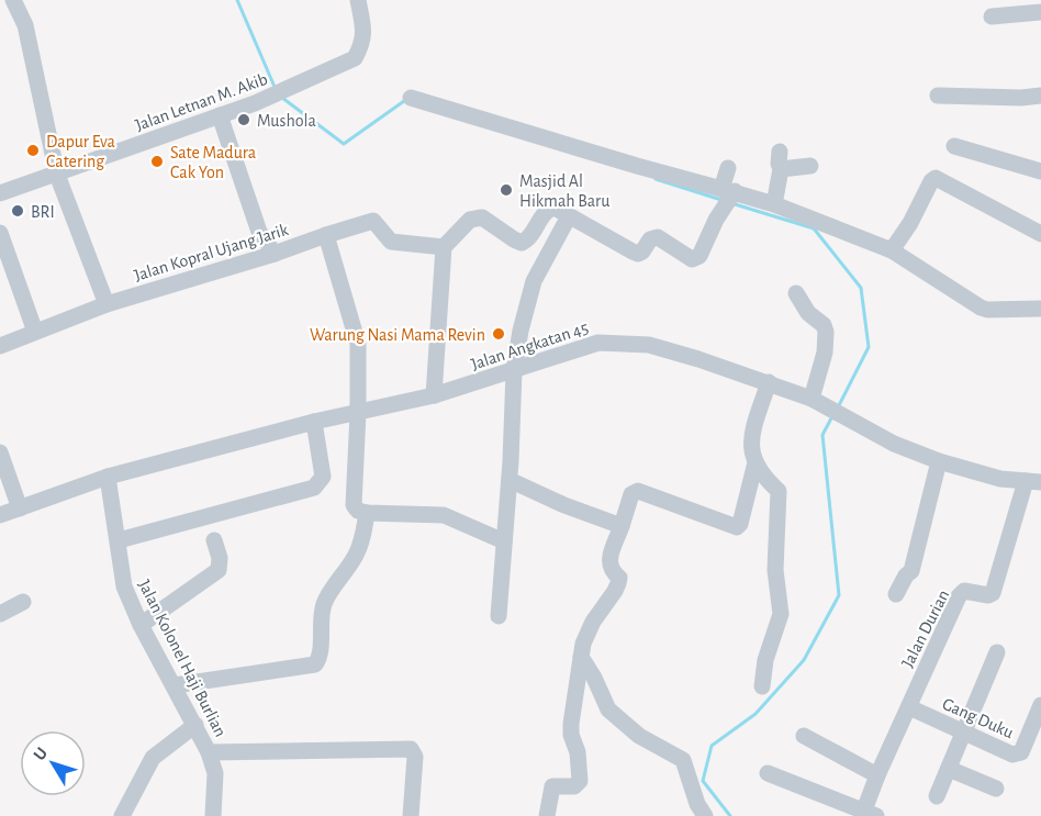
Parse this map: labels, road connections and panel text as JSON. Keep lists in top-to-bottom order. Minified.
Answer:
{"streets":{"street":["Jalan Letnan M. Akib","Jalan Kopral Ujang Jarik","Jalan Angkatan 45","Jalan Durian","Jalan Kolonel Haji Burlian","Gang Duku"]},"crossings":[["Jalan Angkatan 45","Jalan Durian"],["Jalan Angkatan 45","Jalan Kolonel Haji Burlian"],["Jalan Durian","Gang Duku"]],"places":["Mushola","Dapur Eva Catering","Sate Madura Cak Yon","Masjid Al Hikmah Baru","BRI","Warung Nasi Mama Revin"],"north":"top left"}
